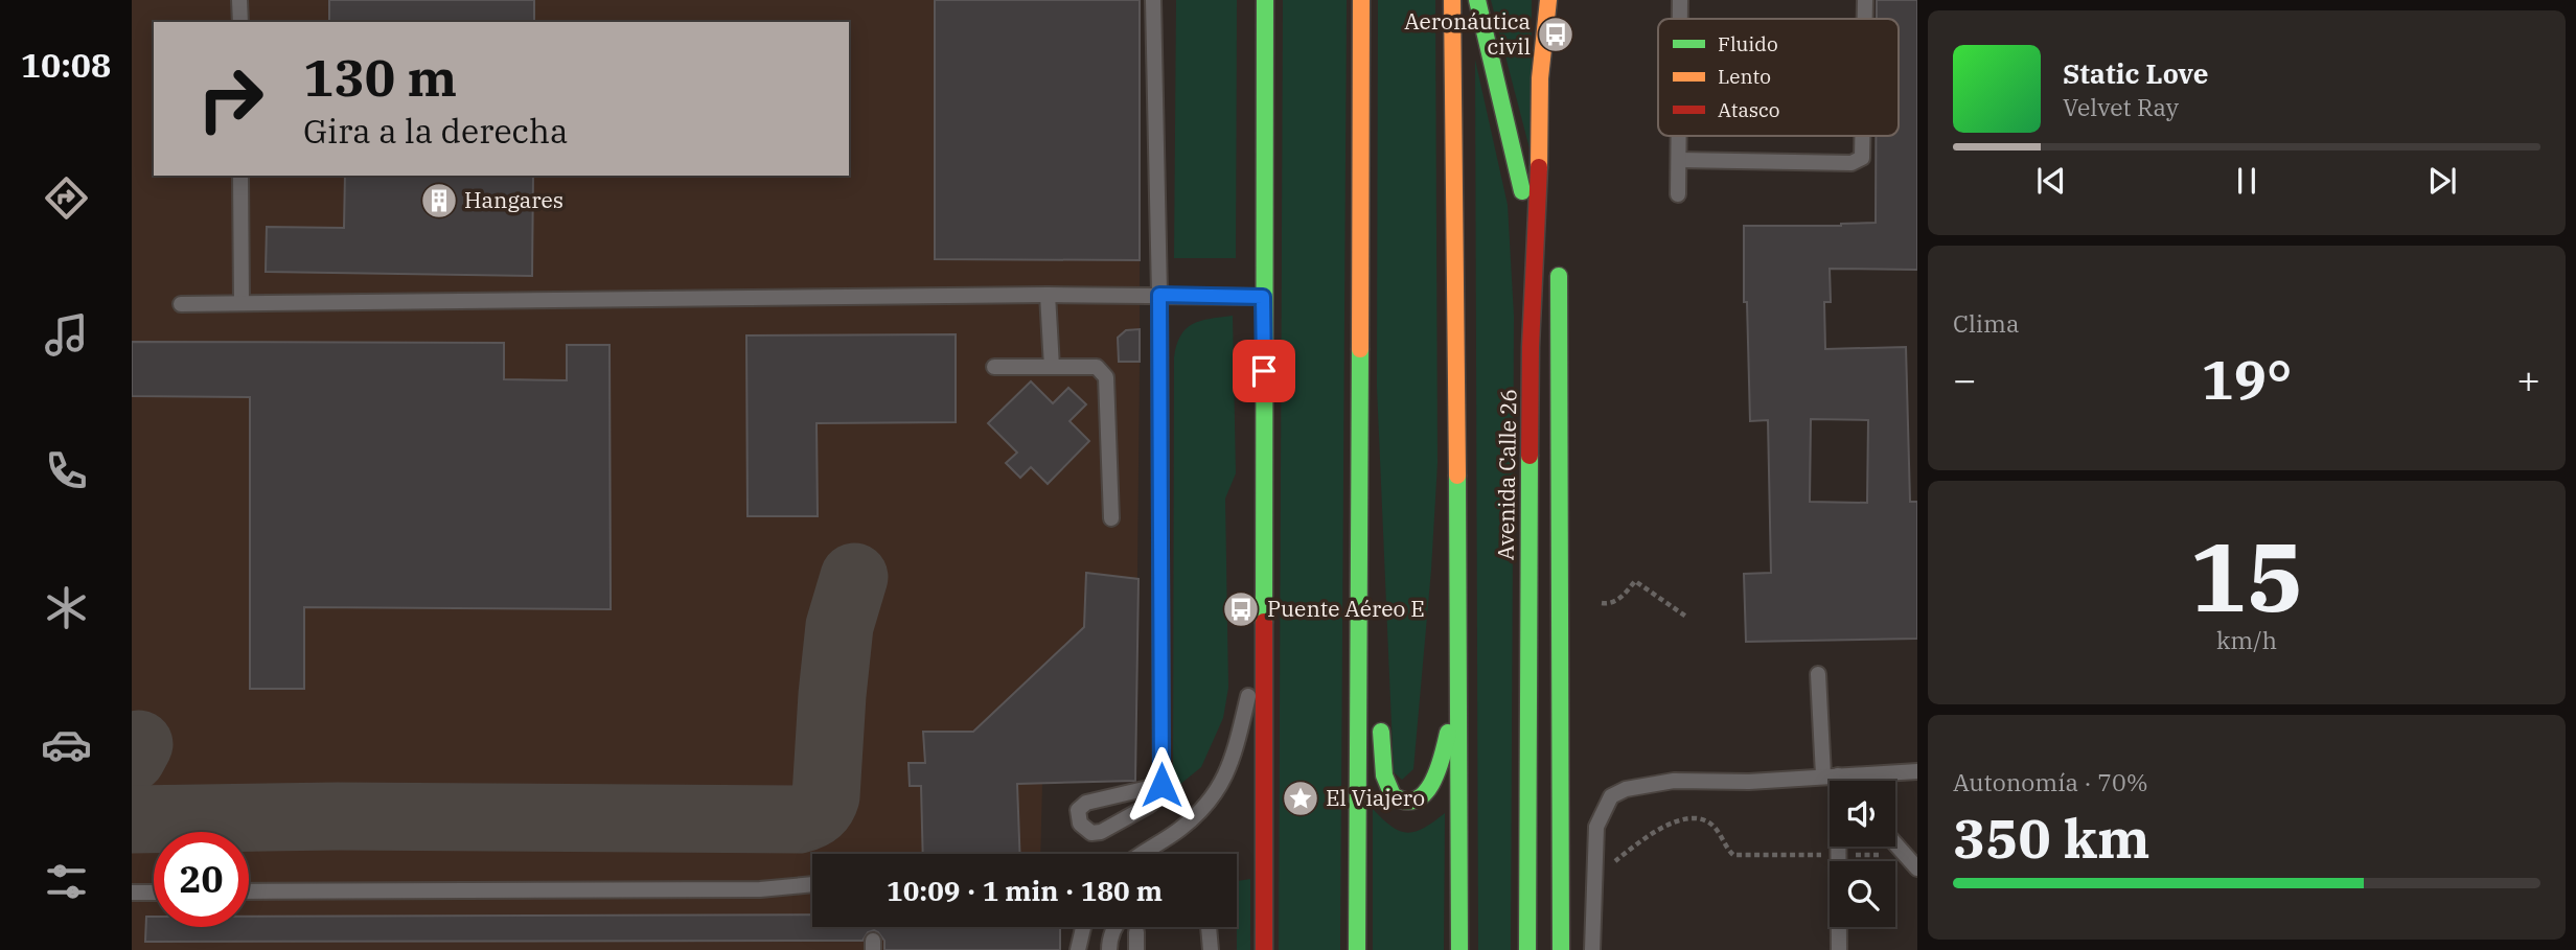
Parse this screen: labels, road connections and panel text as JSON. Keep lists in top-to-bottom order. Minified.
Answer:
{"streets":{"main road":["Avenida Calle 26"]},"places":{"bus stop":["Aeronáutica civil","Puente Aéreo E"],"building":["Hangares"],"place":["El Viajero"]},"legend":["Fluido","Lento","Atasco"],"page":{"tabs":"10:08","turn":["130 m","Gira a la derecha"],"song":["Static Love","Velvet Ray"],"tile":["Clima",["15","km/h"],["Autonomía · 70%","350 km"]],"heat":["−","19°","+"],"limit":"20","trip":"10:09 · 1 min · 180 m"}}
